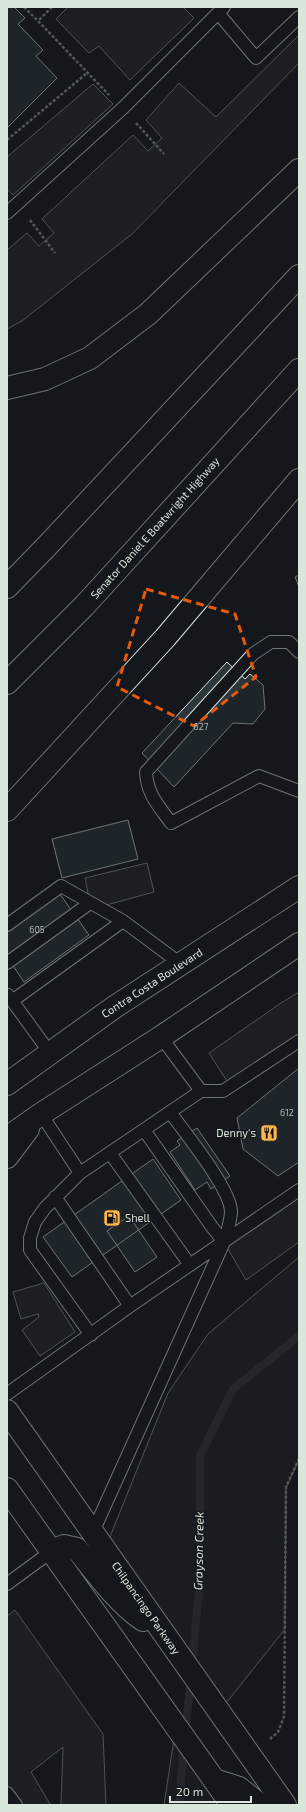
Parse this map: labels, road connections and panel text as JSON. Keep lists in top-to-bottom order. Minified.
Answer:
{"streets":{"main road":["Senator Daniel E Boatwright Highway","Contra Costa Boulevard","Chilpancingo Parkway"]},"water":["Grayson Creek"],"places":{"restaurant":["Denny's"],"fuel station":["Shell"]},"house_numbers":["627","605","612"],"scale_bar":"20 m"}
